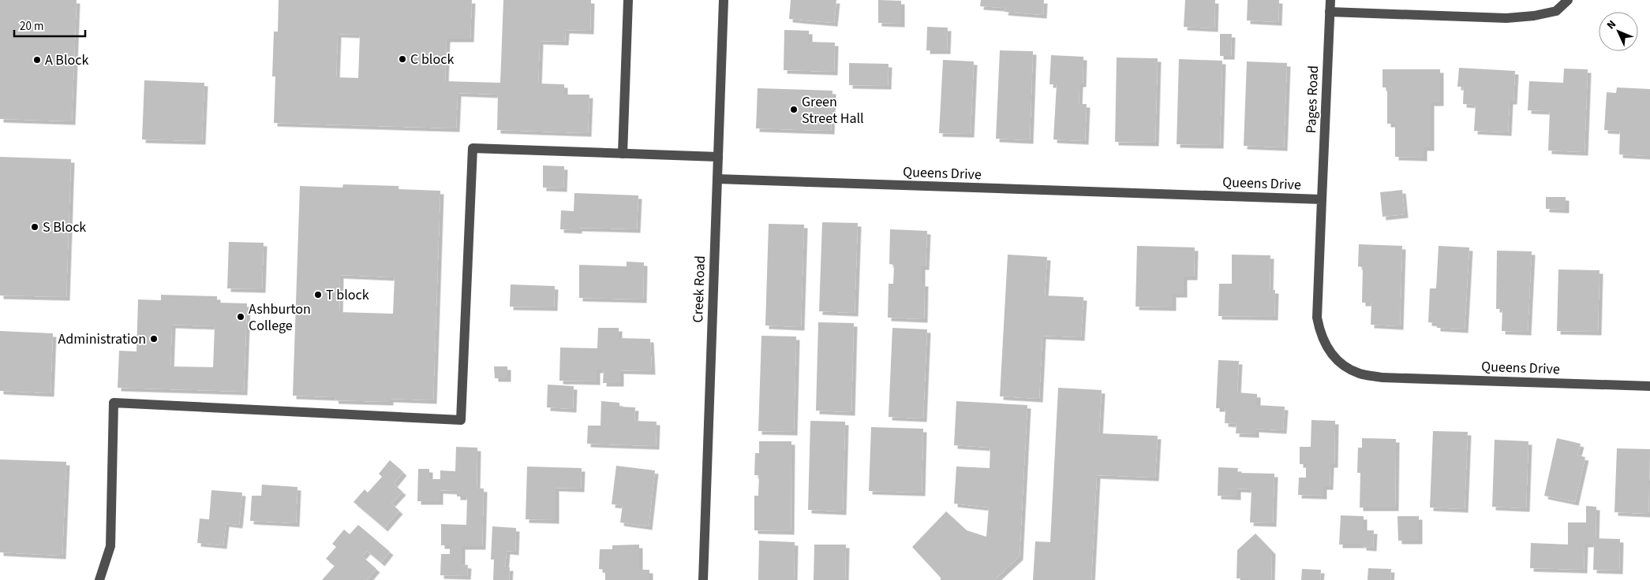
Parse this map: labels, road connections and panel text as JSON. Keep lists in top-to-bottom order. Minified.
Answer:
{"streets":{"street":["Pages Road","Queens Drive","Creek Road"]},"crossings":[["Pages Road","Queens Drive"],["Queens Drive","Creek Road"]],"places":["C block","A Block","Green Street Hall","S Block","T block","Ashburton College","Administration"],"scale_bar":"20 m","north":"top left"}
